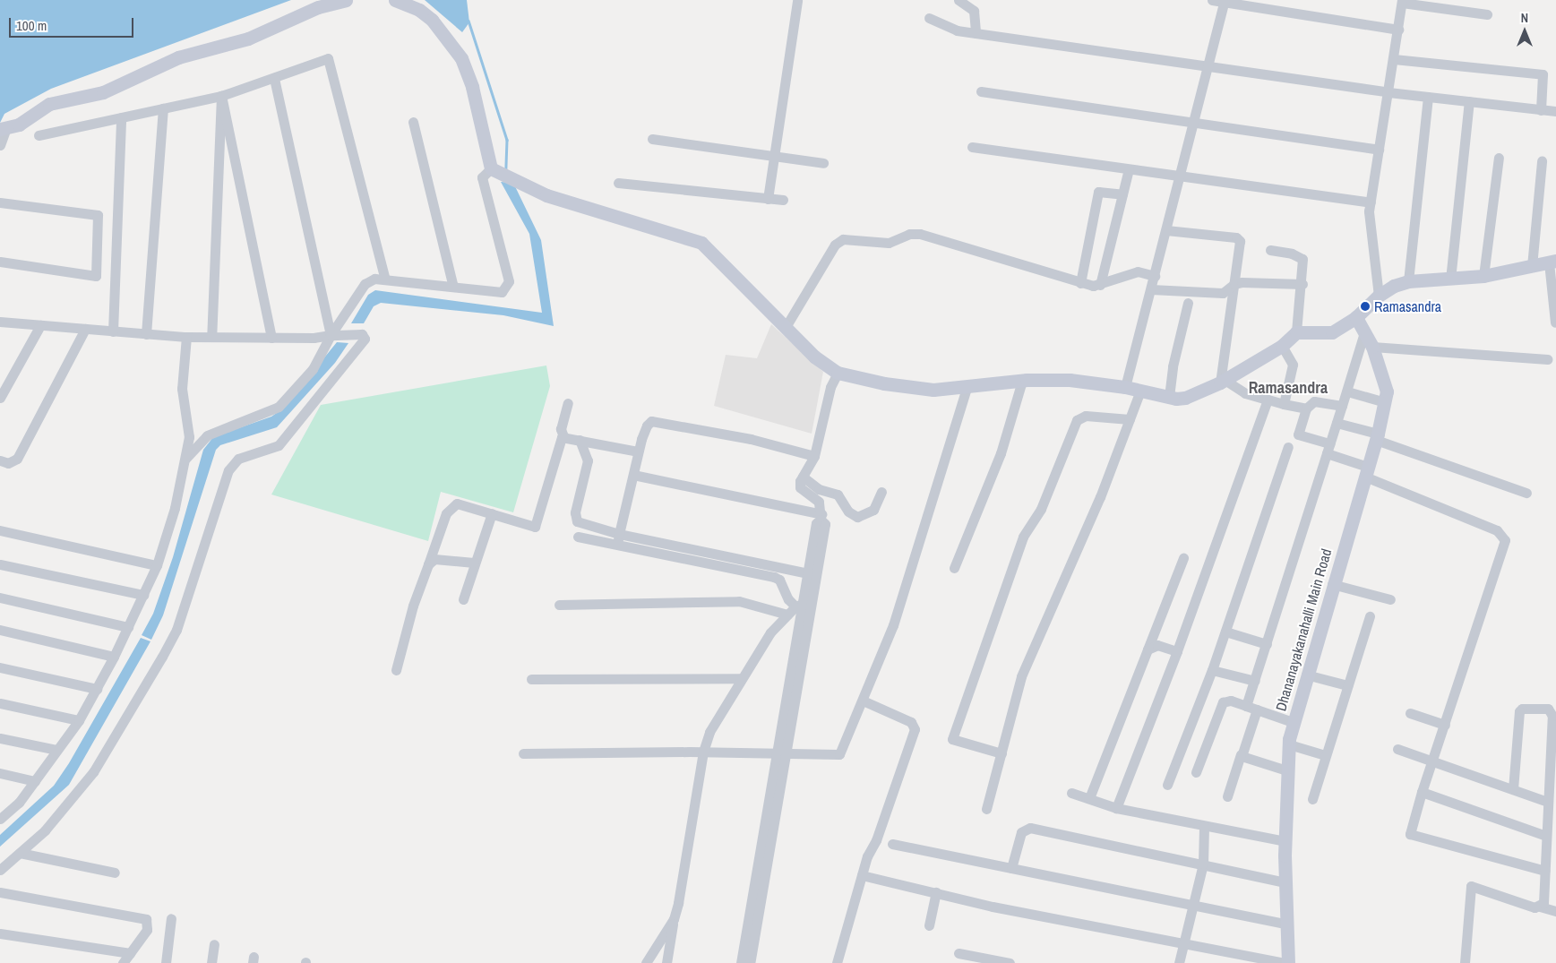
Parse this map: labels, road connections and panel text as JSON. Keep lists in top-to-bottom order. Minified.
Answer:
{"streets":{"street":["Dhananayakanahalli Main Road"]},"districts":["Ramasandra"],"places":["Ramasandra"],"scale_bar":"100 m","north":"top"}
